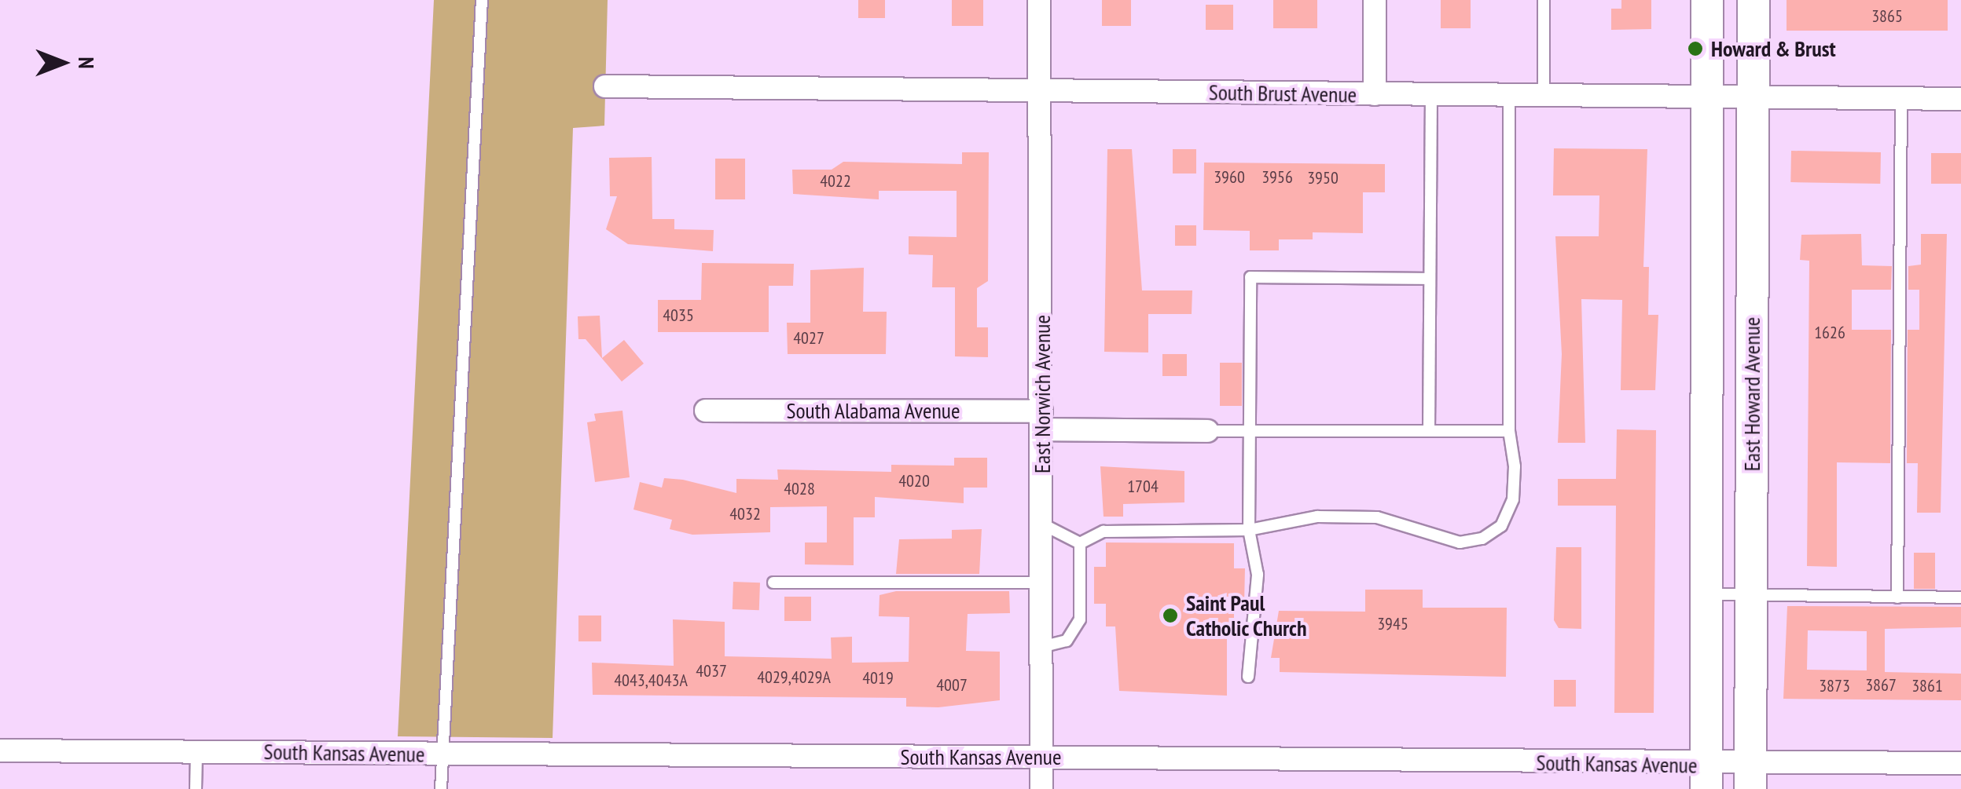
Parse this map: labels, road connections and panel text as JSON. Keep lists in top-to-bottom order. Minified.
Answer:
{"streets":{"main road":["East Howard Avenue"],"street":["South Brust Avenue","East Norwich Avenue","South Alabama Avenue","South Kansas Avenue"]},"crossings":[["South Brust Avenue","East Norwich Avenue"],["South Brust Avenue","East Howard Avenue"],["East Norwich Avenue","South Alabama Avenue"],["East Norwich Avenue","South Kansas Avenue"],["East Howard Avenue","South Kansas Avenue"]],"places":["Howard & Brust","Saint Paul Catholic Church"],"house_numbers":["3865","3960","3956","3950","4022","4035","1626","4027","4020","1704","4028","4032","3945","4037","4029,4029A","4019","4043,4043A","4007","3867","3873","3861"],"north":"right"}
